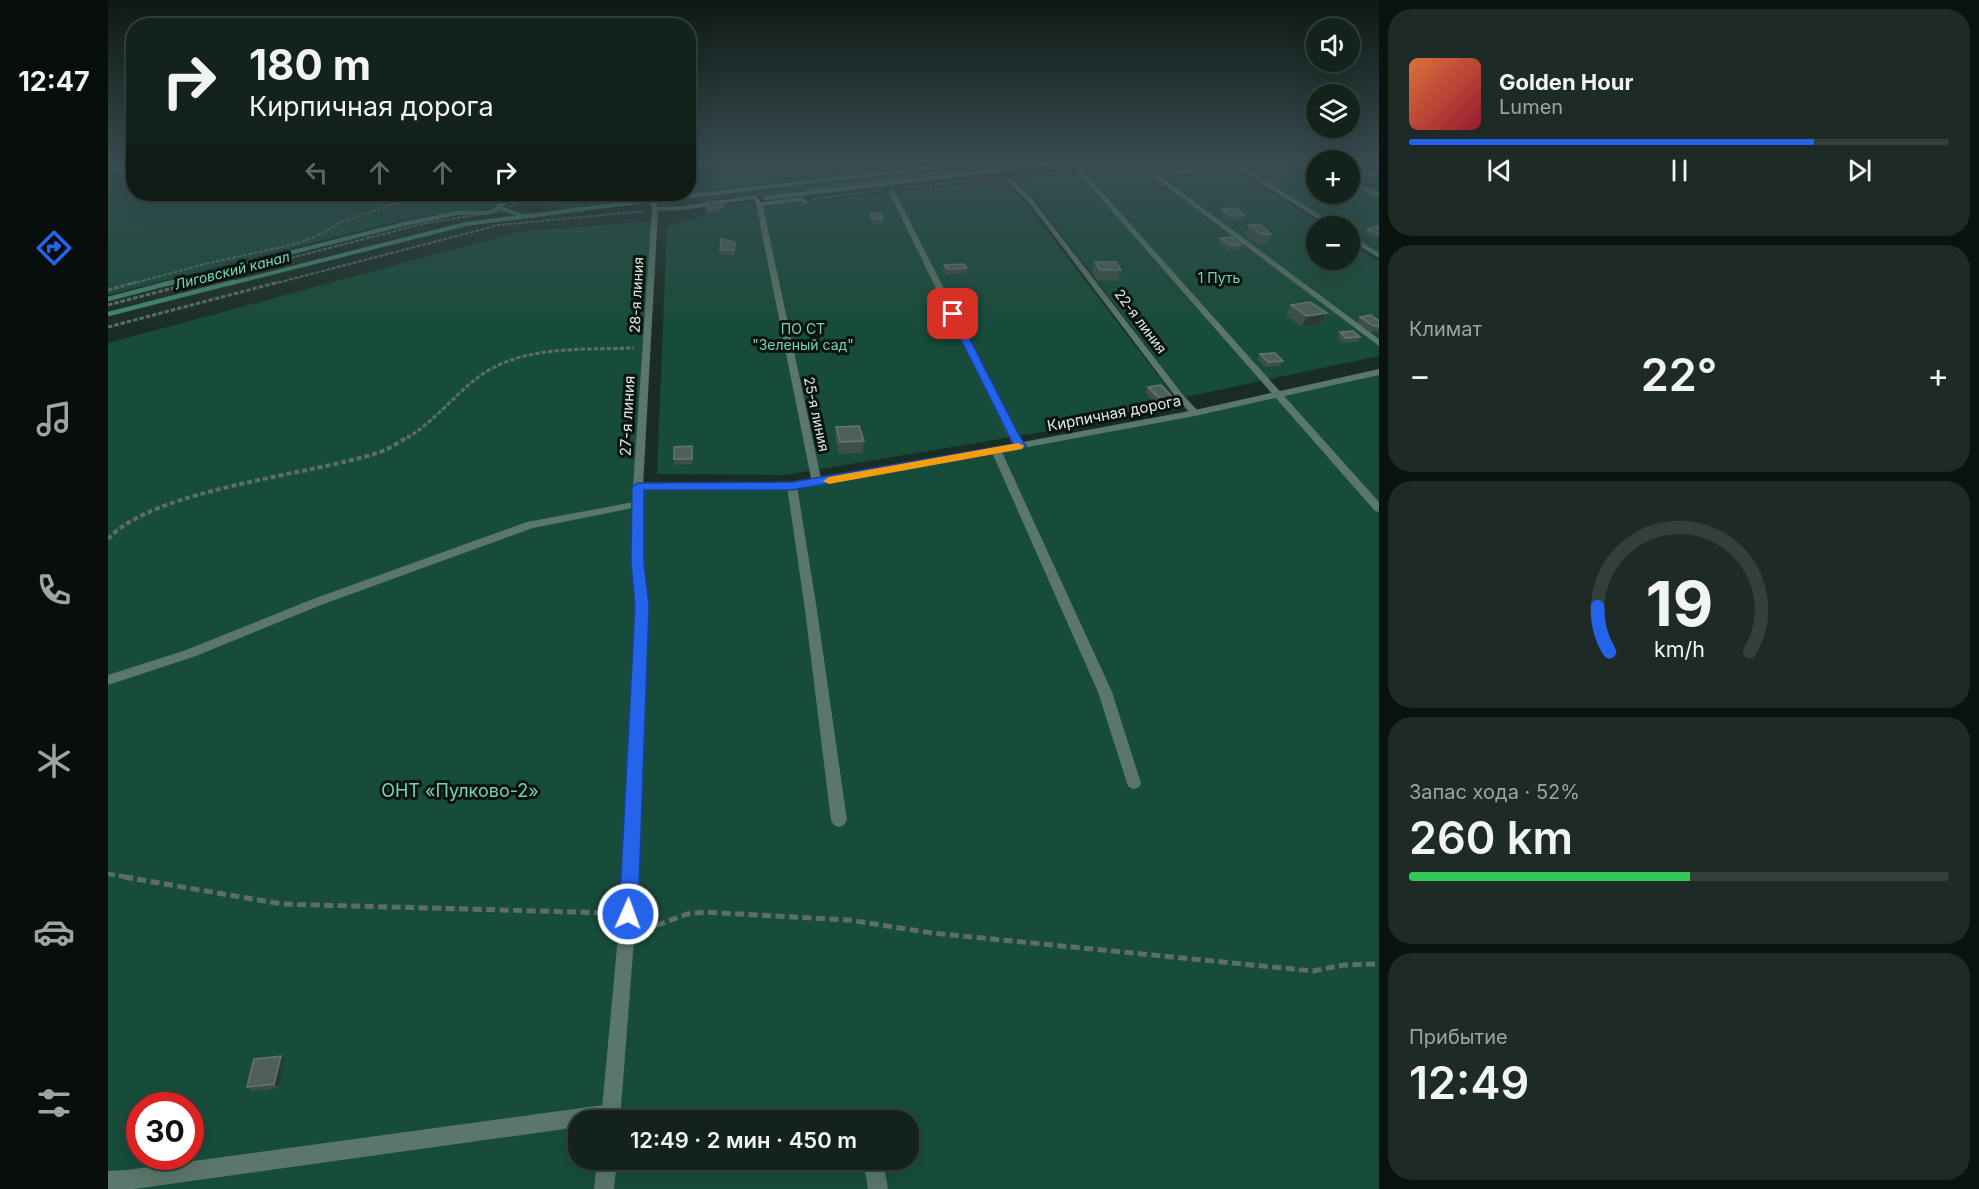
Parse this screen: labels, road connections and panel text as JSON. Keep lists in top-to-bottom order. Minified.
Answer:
{"streets":{"street":["28-я линия","22-я линия","Кирпичная дорога","25-я линия","27-я линия"]},"crossings":[["28-я линия","27-я линия"],["22-я линия","Кирпичная дорога"],["Кирпичная дорога","25-я линия"],["Кирпичная дорога","27-я линия"]],"water":["Лиговский канал"],"parks":["1 Путь","ПО СТ \"Зеленый сад\"","ОНТ «Пулково-2»"],"page":{"tabs":"12:47","map_buttons":["+","−"],"turn":["180 m","Кирпичная дорога"],"song":["Golden Hour","Lumen"],"tile":["Климат",["Запас хода · 52%","260 km"],["Прибытие","12:49"]],"heat":["−","22°","+"],"limit":"30","trip":"12:49 · 2 мин · 450 m","gauge":["19","km/h"]}}
